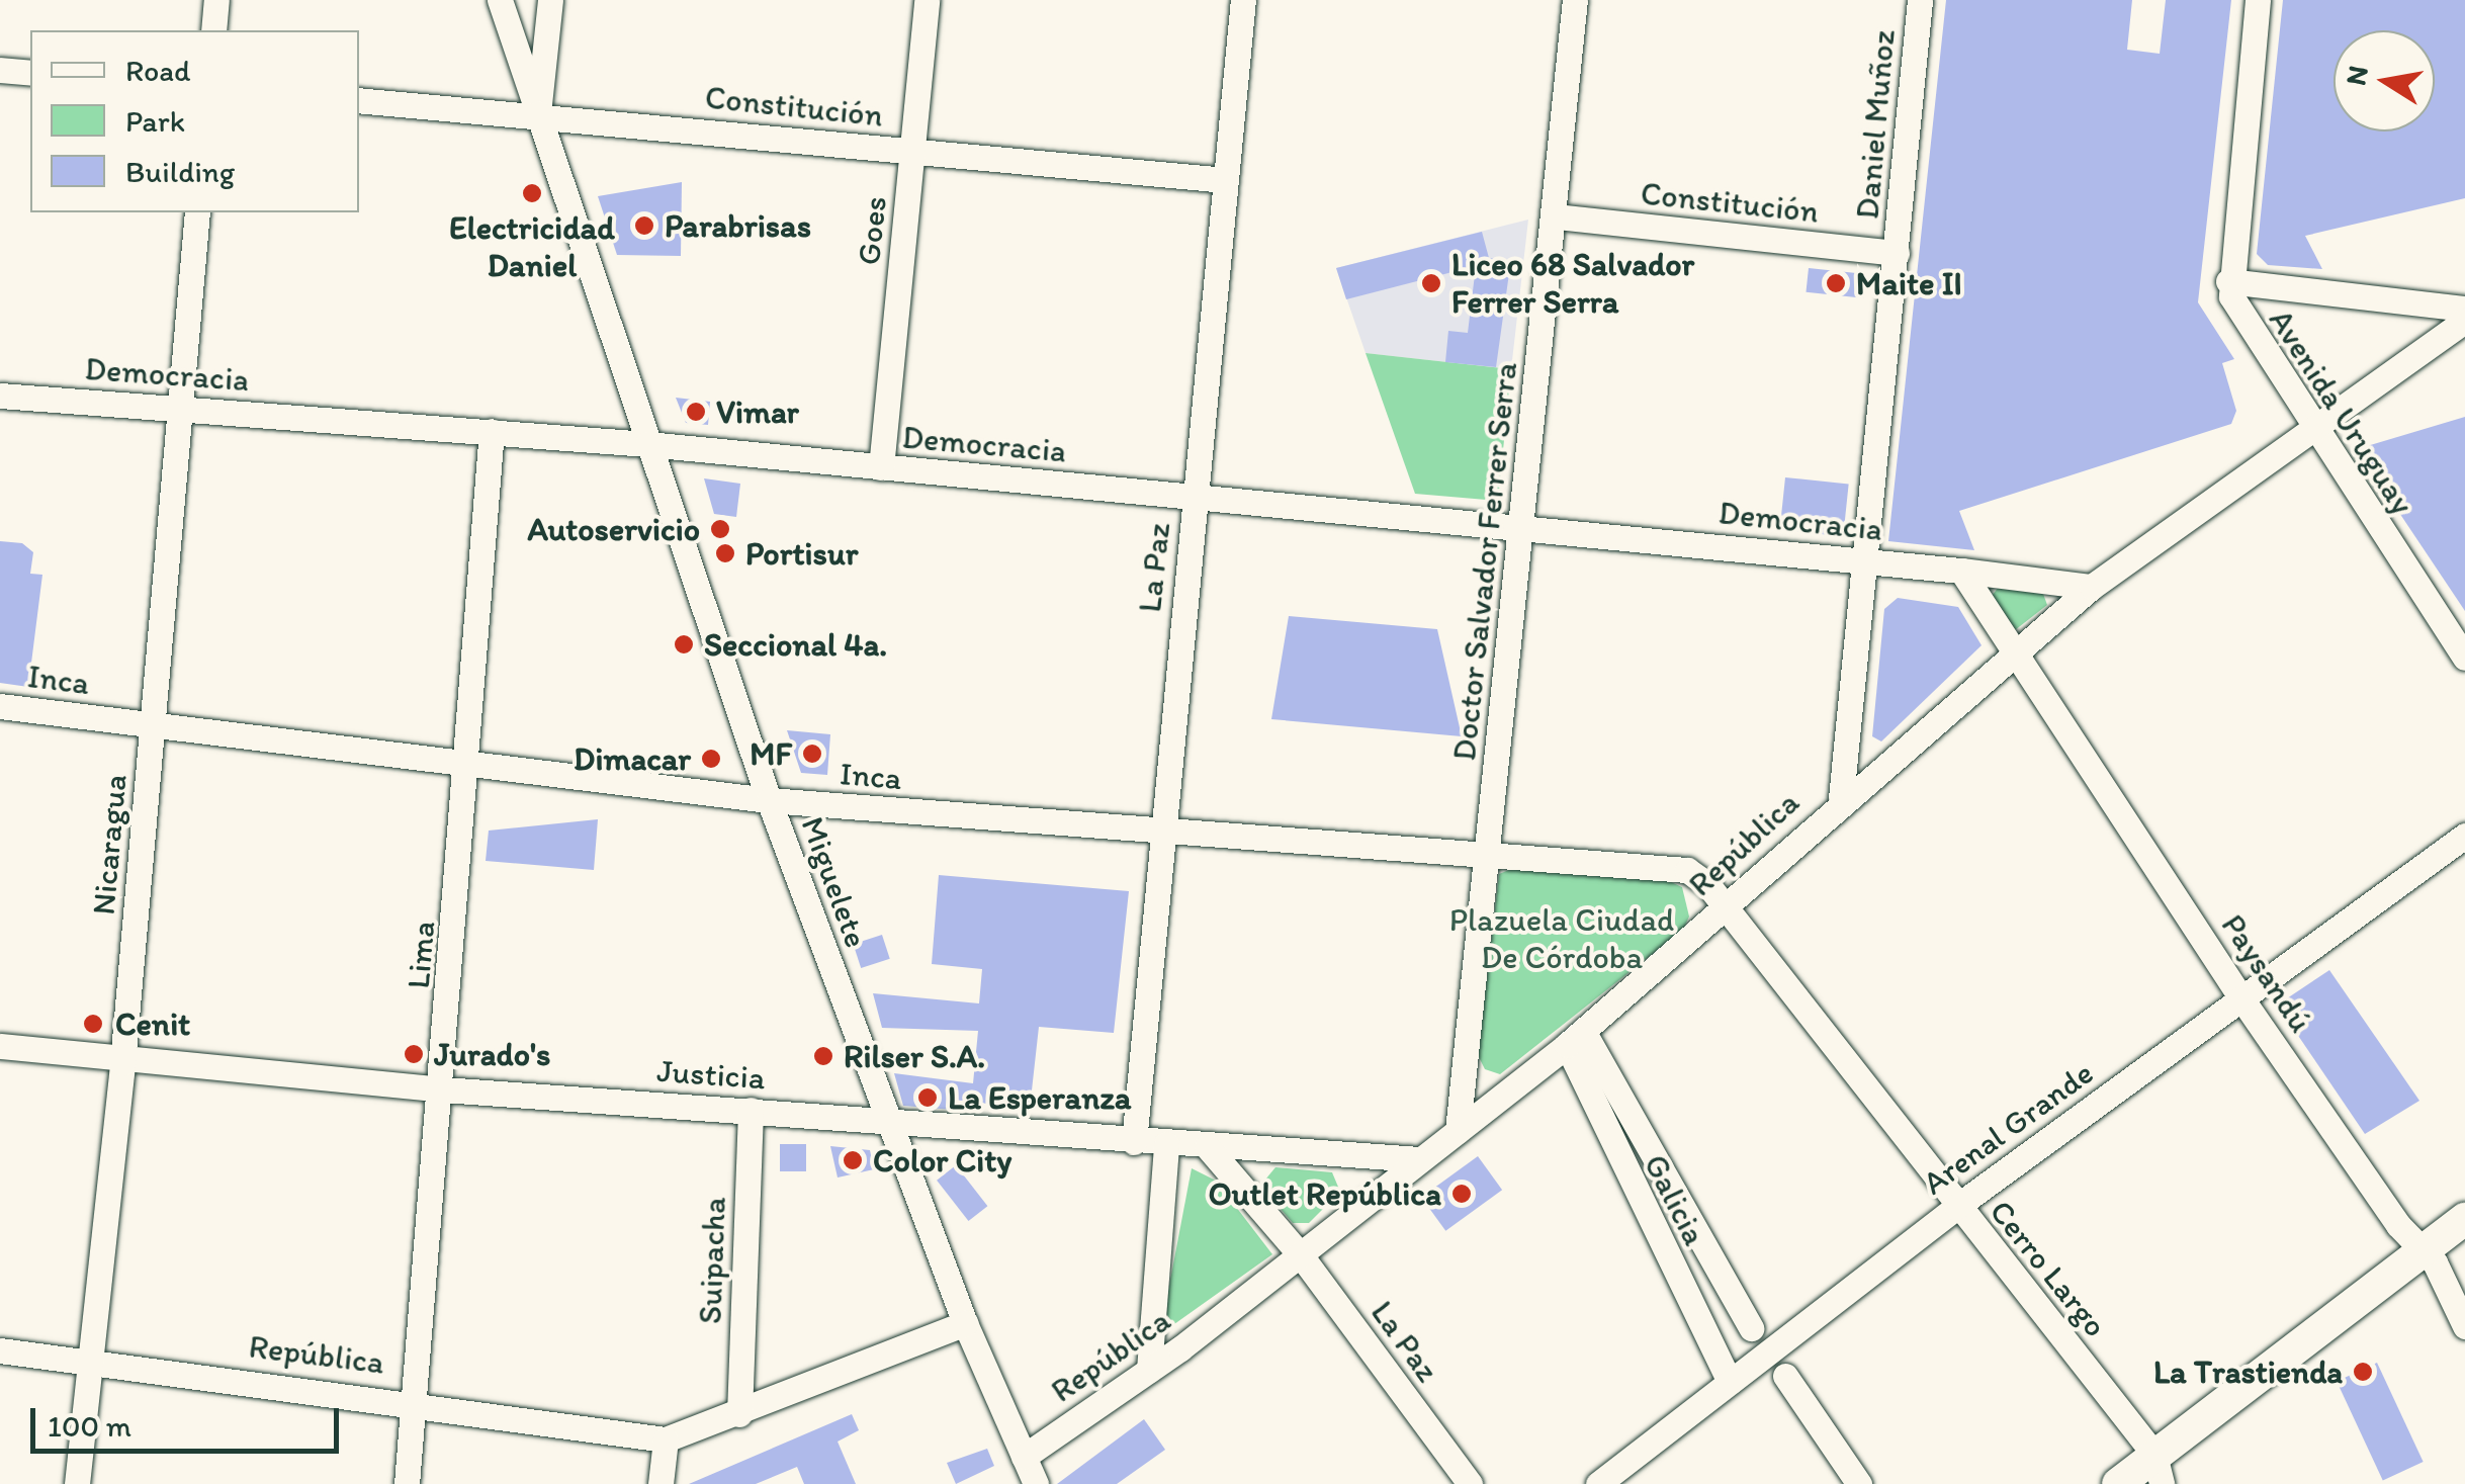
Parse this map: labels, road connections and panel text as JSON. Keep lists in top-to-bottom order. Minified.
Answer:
{"streets":{"street":["Constitución","Daniel Muñoz","Goes","Democracia","Avenida Uruguay","Doctor Salvador Ferrer Serra","La Paz","Inca","República","Nicaragua","Miguelete","Lima","Paysandú","Justicia","Arenal Grande","Galicia","Suipacha","Cerro Largo"]},"crossings":[["Constitución","Daniel Muñoz"],["Constitución","Goes"],["Constitución","Doctor Salvador Ferrer Serra"],["Constitución","La Paz"],["Constitución","Miguelete"],["Daniel Muñoz","Democracia"],["Daniel Muñoz","República"],["Goes","Democracia"],["Democracia","Doctor Salvador Ferrer Serra"],["Democracia","La Paz"],["Democracia","República"],["Democracia","Nicaragua"],["Democracia","Miguelete"],["Democracia","Lima"],["Avenida Uruguay","República"],["Doctor Salvador Ferrer Serra","Inca"],["Doctor Salvador Ferrer Serra","República"],["La Paz","Inca"],["La Paz","República"],["La Paz","Justicia"],["Inca","República"],["Inca","Nicaragua"],["Inca","Miguelete"],["Inca","Lima"],["Inca","Cerro Largo"],["República","Nicaragua"],["República","Miguelete"],["República","Lima"],["República","Paysandú"],["República","Justicia"],["República","Galicia"],["República","Suipacha"],["República","Cerro Largo"],["Nicaragua","Justicia"],["Miguelete","Justicia"],["Lima","Justicia"],["Paysandú","Arenal Grande"],["Justicia","Suipacha"],["Arenal Grande","Galicia"],["Arenal Grande","Cerro Largo"]],"parks":["Plazuela Ciudad De Córdoba"],"places":["Electricidad Daniel","Parabrisas","Liceo 68 Salvador Ferrer Serra","Maite II","Vimar","Autoservicio","Portisur","Seccional 4a.","MF","Dimacar","Cenit","Jurado's","Rilser S.A.","La Esperanza","Color City","Outlet República","La Trastienda"],"legend":["Road","Park","Building"],"scale_bar":"100 m","north":"left"}
